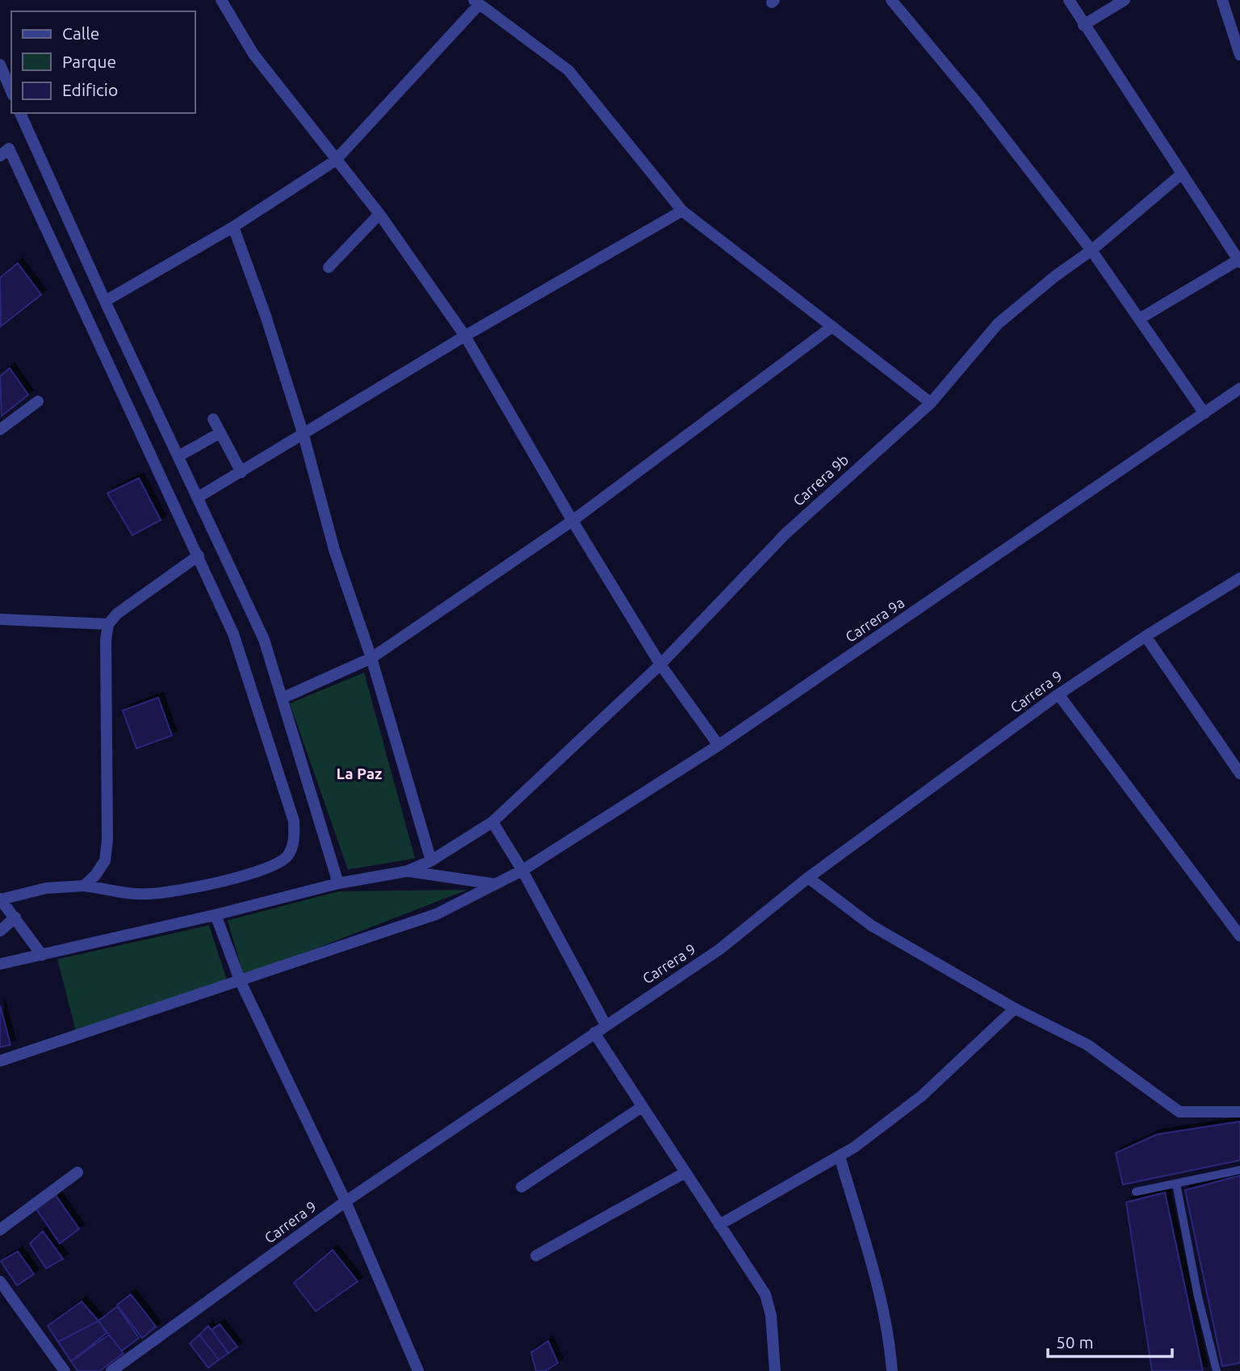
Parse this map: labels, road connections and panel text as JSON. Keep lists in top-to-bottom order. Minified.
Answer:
{"streets":{"street":["Carrera 9b","Carrera 9a","Carrera 9"]},"districts":["La Paz"],"legend":["Calle","Parque","Edificio"],"scale_bar":"50 m"}
